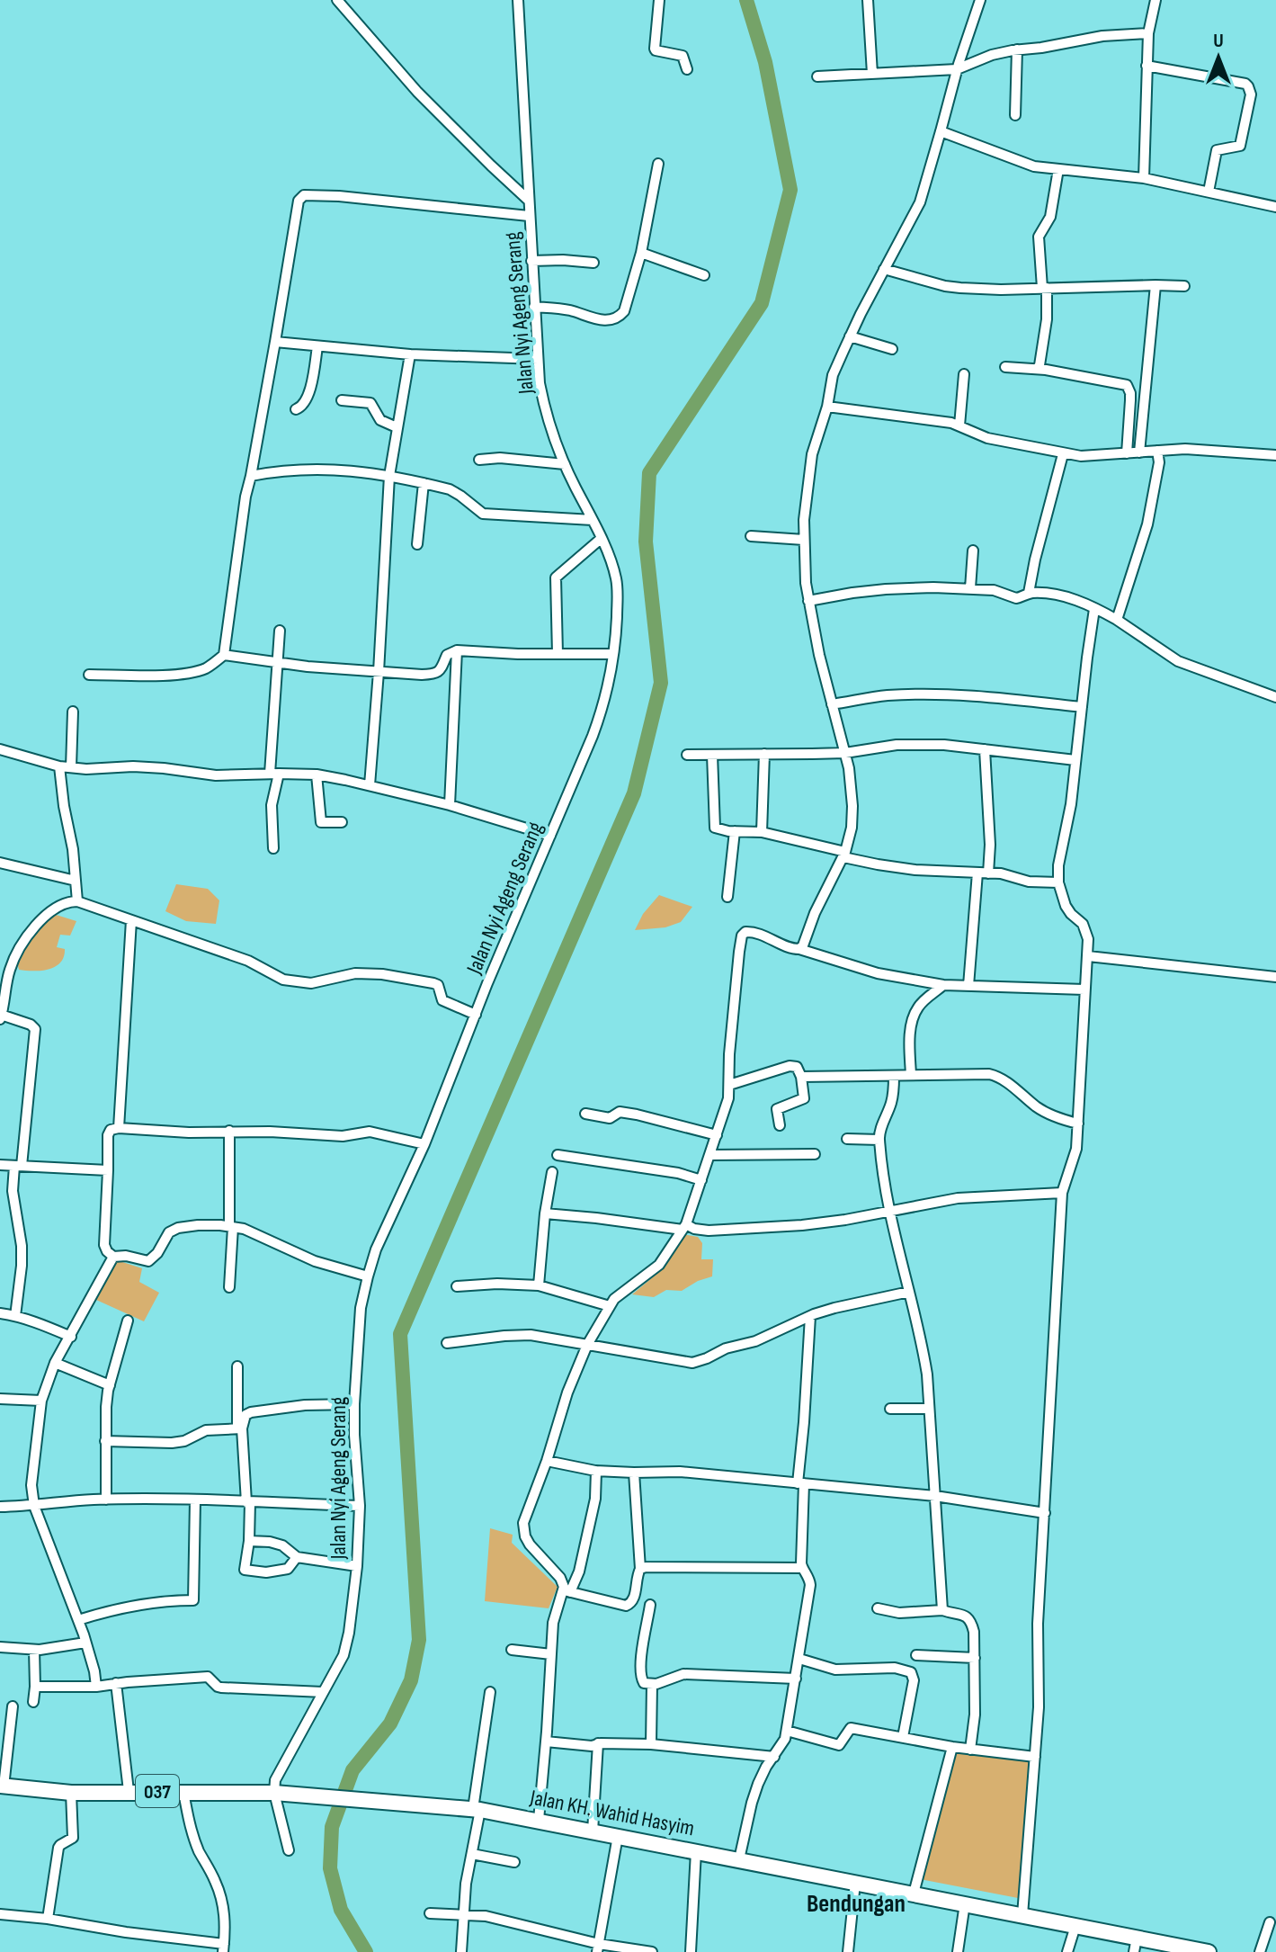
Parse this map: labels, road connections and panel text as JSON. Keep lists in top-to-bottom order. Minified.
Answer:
{"streets":{"main road":["037","Jalan KH. Wahid Hasyim"],"street":["Jalan Nyi Ageng Serang"]},"crossings":[["Jalan Nyi Ageng Serang","Jalan KH. Wahid Hasyim"]],"districts":["Bendungan"],"north":"top"}
